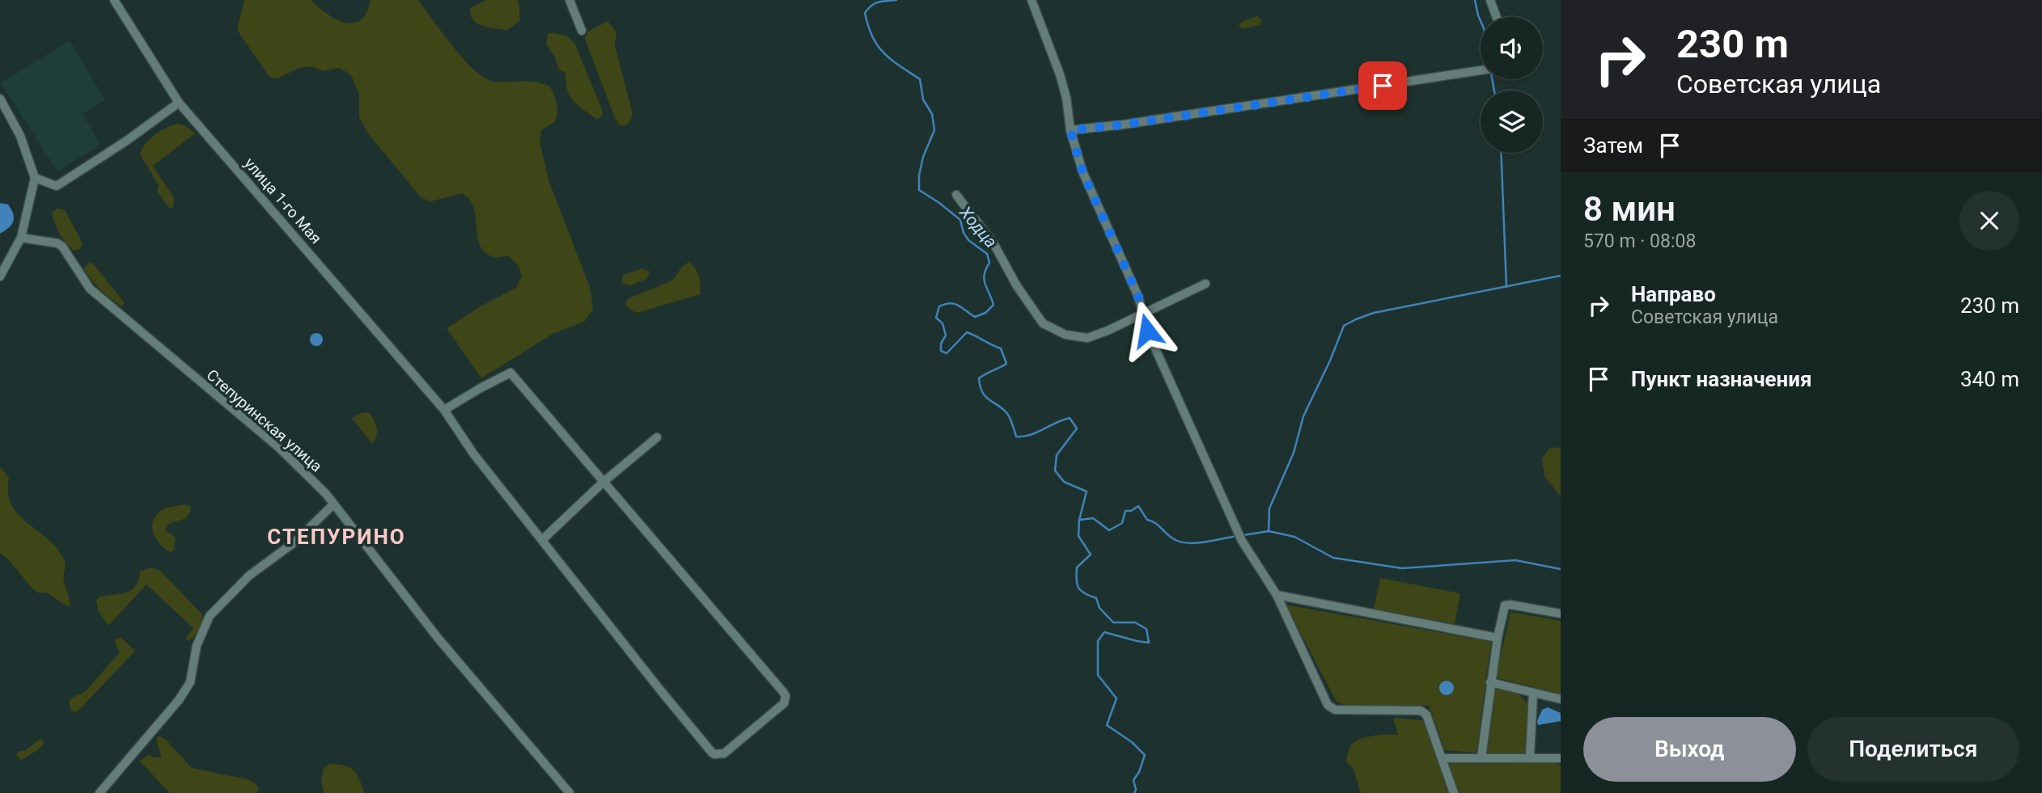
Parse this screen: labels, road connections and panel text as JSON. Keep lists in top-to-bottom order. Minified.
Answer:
{"streets":{"street":["улица 1-го Мая","Степуринская улица"]},"districts":["СТЕПУРИНО"],"water":["Ходца"],"page":{"turn":["230 m","Советская улица"],"then":"Затем","heading":["8 мин","570 m · 08:08"],"list":[{"name":"Направо","note":"Советская улица","value":"230 m"},{"name":"Пункт назначения","value":"340 m"}],"buttons":["Выход","Поделиться"]}}
